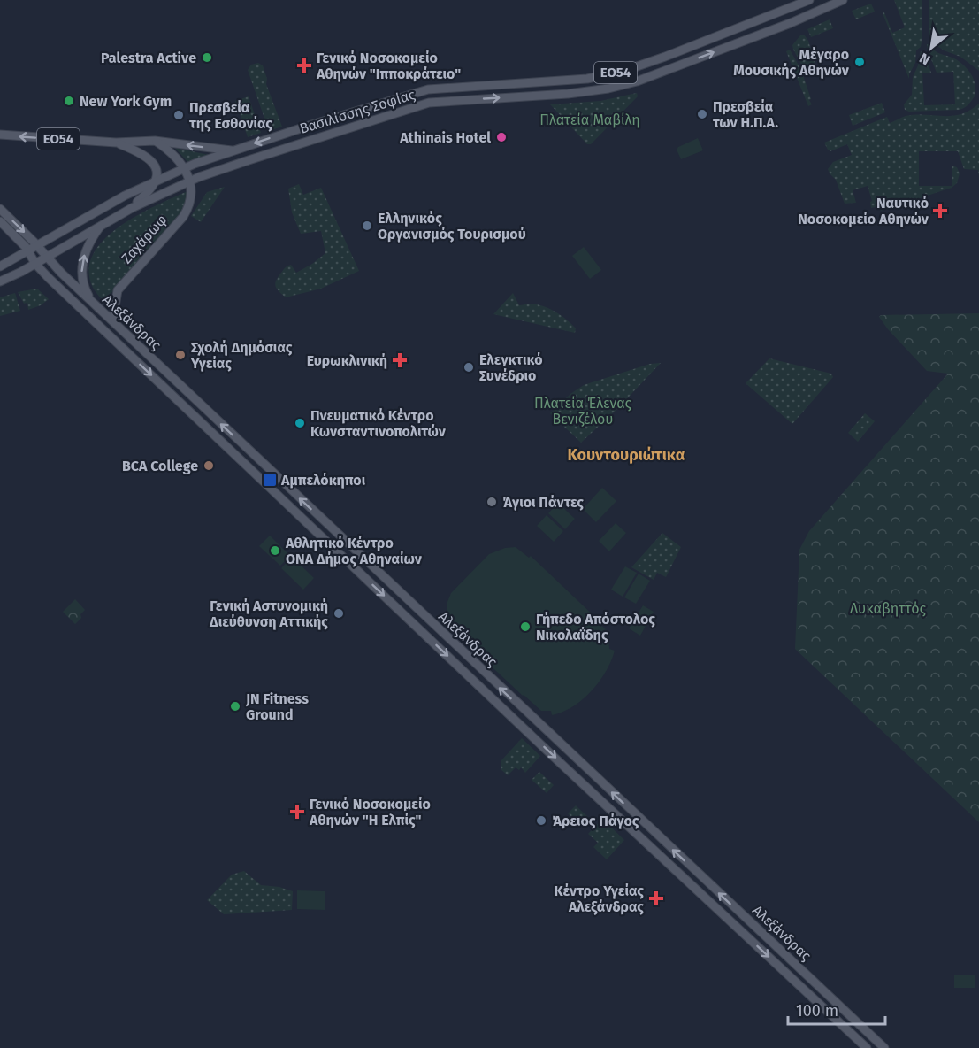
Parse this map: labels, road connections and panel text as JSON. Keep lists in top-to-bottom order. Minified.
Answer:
{"streets":{"main road":["ΕΟ54","Βασιλίσσης Σοφίας","Ζαχάρωφ","Αλεξάνδρας"]},"crossings":[["ΕΟ54","Βασιλίσσης Σοφίας"],["Βασιλίσσης Σοφίας","Ζαχάρωφ"],["Βασιλίσσης Σοφίας","Αλεξάνδρας"],["Ζαχάρωφ","Αλεξάνδρας"]],"districts":["Κουντουριώτικα"],"parks":["Πλατεία Μαβίλη","Πλατεία Έλενας Βενιζέλου","Λυκαβηττός"],"places":{"other":["Palestra Active","Μέγαρο Μουσικής Αθηνών","New York Gym","Πρεσβεία των Η.Π.Α.","Πρεσβεία της Εσθονίας","Athinais Hotel","Ελληνικός Οργανισμός Τουρισμού","Σχολή Δημόσιας Υγείας","Ελεγκτικό Συνέδριο","Πνευματικό Κέντρο Κωνσταντινοπολιτών","BCA College","Άγιοι Πάντες","Αθλητικό Κέντρο ΟΝΑ Δήμος Αθηναίων","Γενική Αστυνομική Διεύθυνση Αττικής","Γήπεδο Απόστολος Νικολαΐδης","JN Fitness Ground","Άρειος Πάγος"],"health":["Γενικό Νοσοκομείο Αθηνών \"Ιπποκράτειο\"","Ναυτικό Νοσοκομείο Αθηνών","Ευρωκλινική","Γενικό Νοσοκομείο Αθηνών \"Η Ελπίς\"","Κέντρο Υγείας Αλεξάνδρας"],"transit":["Αμπελόκηποι"]},"scale_bar":"100 m","north":"bottom left"}
